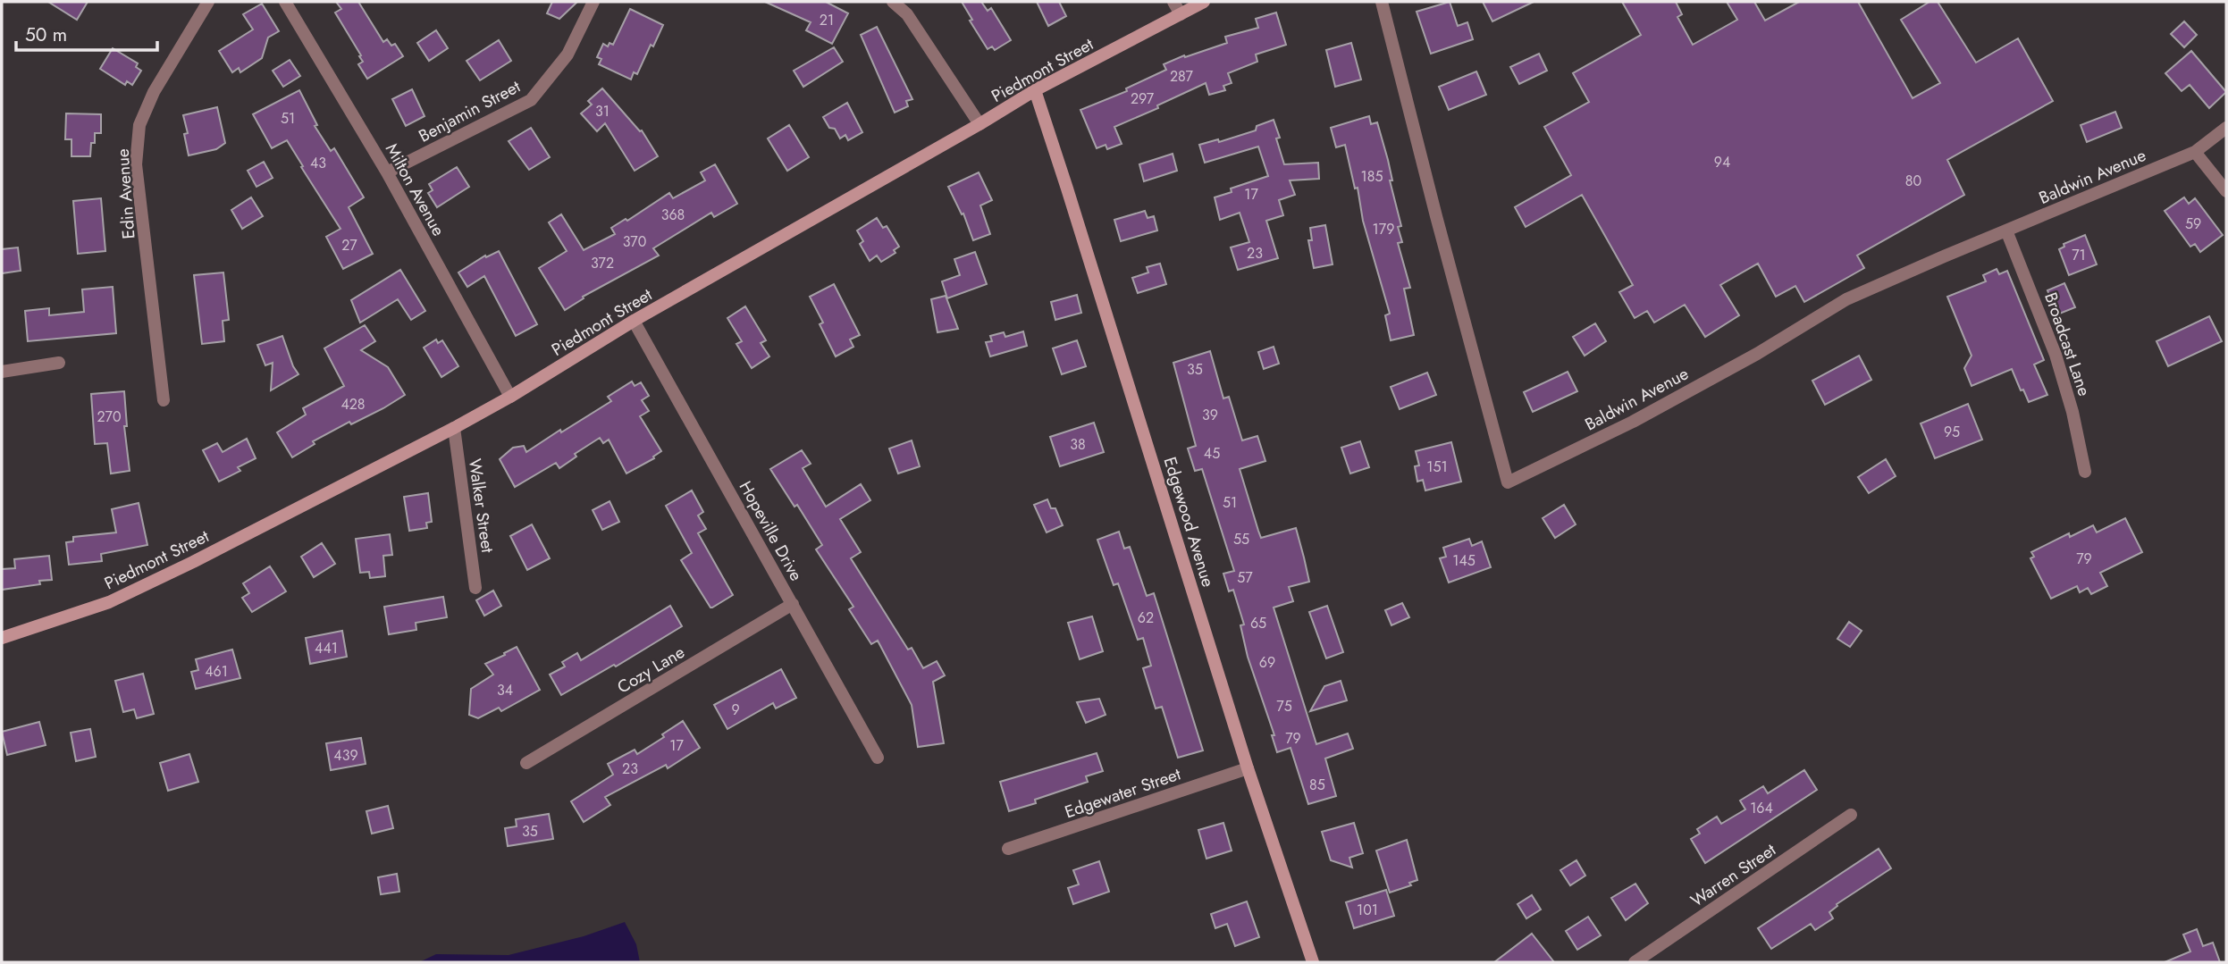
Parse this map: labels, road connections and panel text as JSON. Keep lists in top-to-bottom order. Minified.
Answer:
{"streets":{"street":["Piedmont Street","Benjamin Street","Baldwin Avenue","Milton Avenue","Edin Avenue","Broadcast Lane","Walker Street","Edgewood Avenue","Hopeville Drive","Cozy Lane","Edgewater Street","Warren Street"]},"crossings":[["Piedmont Street","Milton Avenue"],["Piedmont Street","Walker Street"],["Piedmont Street","Edgewood Avenue"],["Piedmont Street","Hopeville Drive"],["Benjamin Street","Milton Avenue"],["Baldwin Avenue","Broadcast Lane"],["Edgewood Avenue","Edgewater Street"],["Hopeville Drive","Cozy Lane"]],"house_numbers":["21","287","297","31","51","94","43","185","80","17","368","59","179","370","27","23","71","372","35","428","39","270","95","38","45","151","51","55","79","145","57","62","65","441","69","461","34","75","9","79","17","439","23","85","164","35","101"],"scale_bar":"50 m"}
